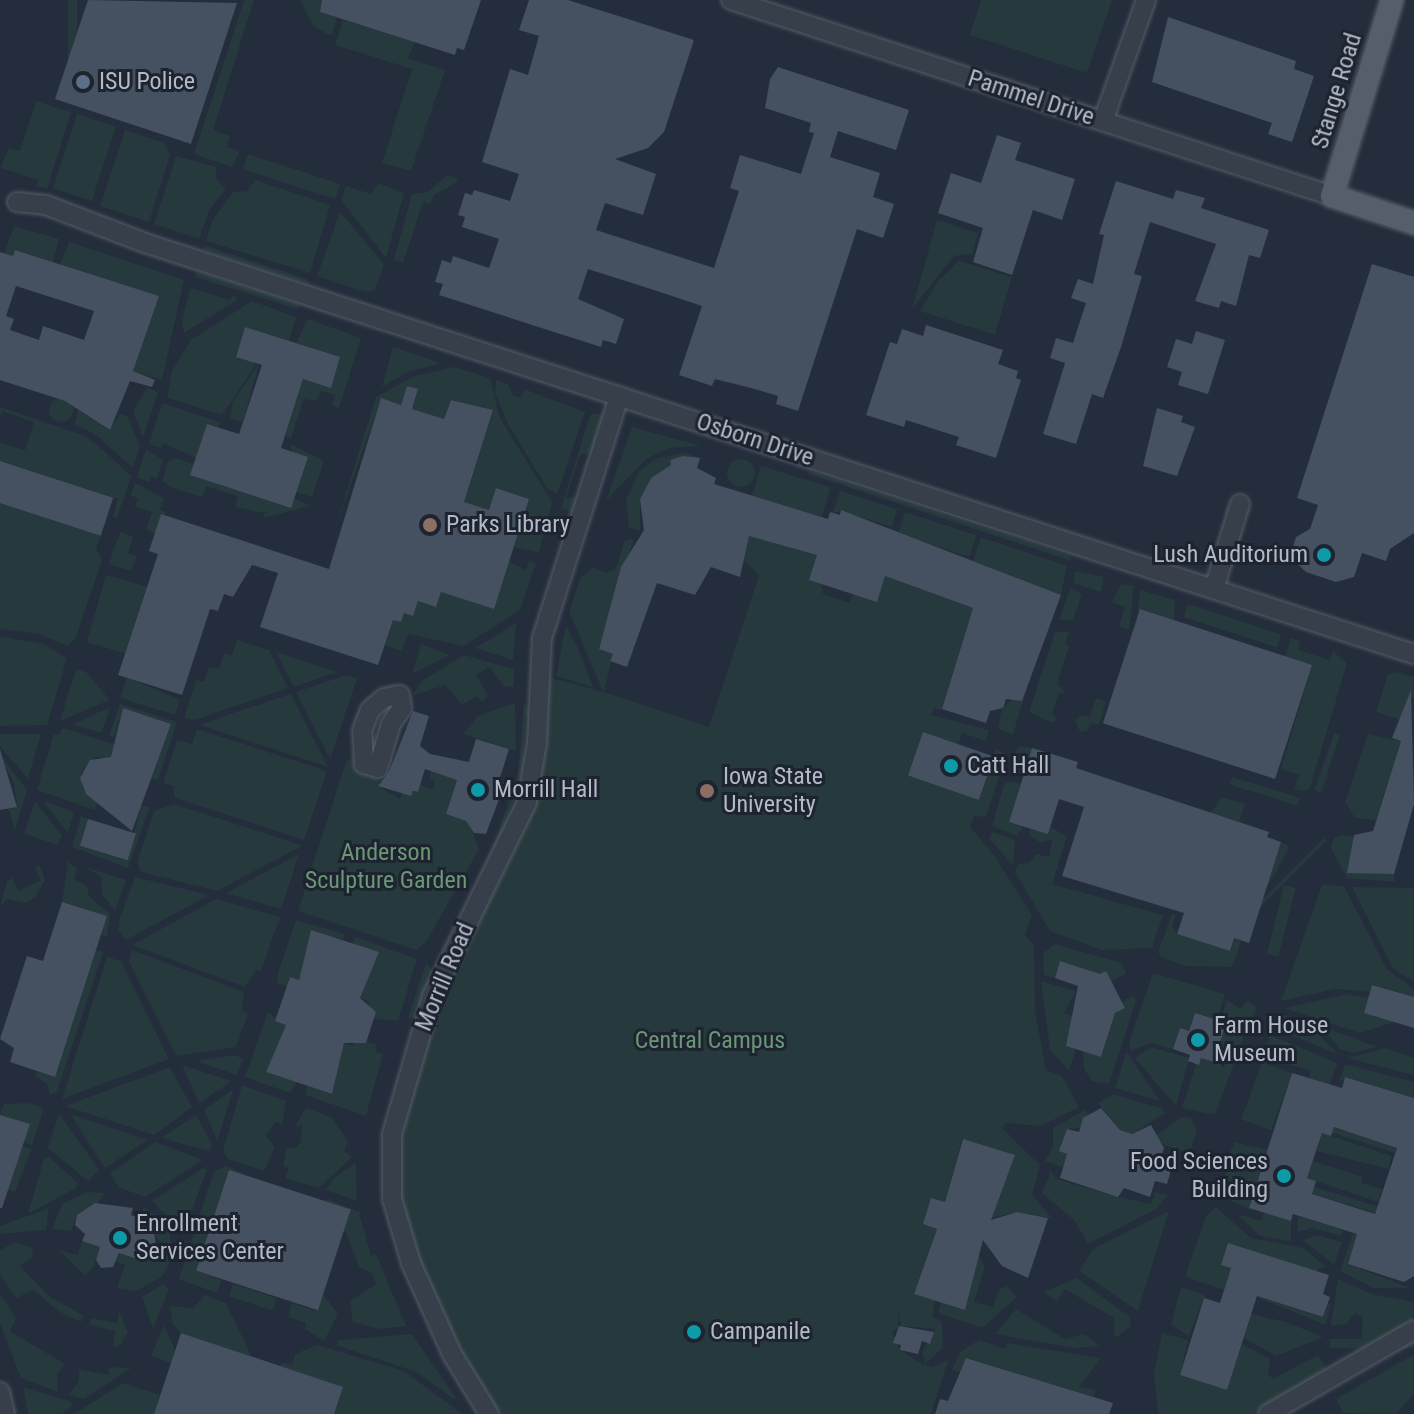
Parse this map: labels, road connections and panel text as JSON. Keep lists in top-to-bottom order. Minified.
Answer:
{"streets":{"main road":["Stange Road"],"street":["Pammel Drive","Osborn Drive","Morrill Road"]},"crossings":[["Stange Road","Pammel Drive"],["Osborn Drive","Morrill Road"]],"parks":["Anderson Sculpture Garden","Central Campus"],"places":["ISU Police","Parks Library","Lush Auditorium","Catt Hall","Morrill Hall","Iowa State University","Farm House Museum","Food Sciences Building","Enrollment Services Center","Campanile"]}
